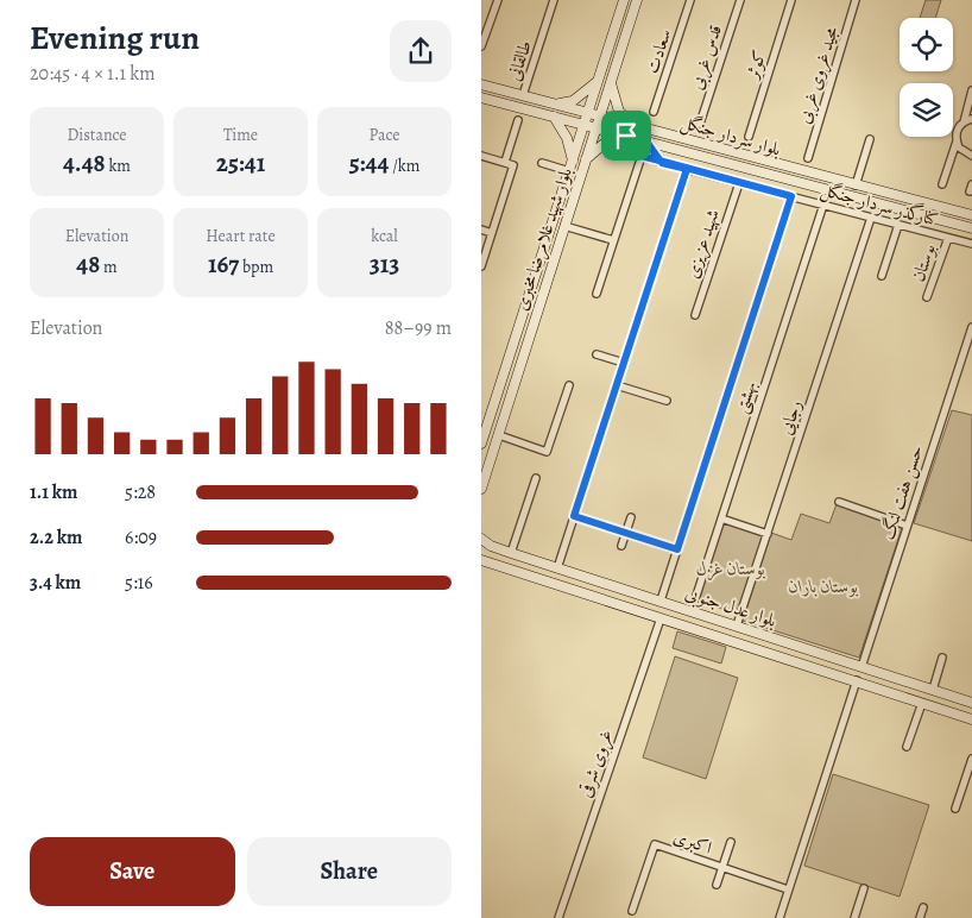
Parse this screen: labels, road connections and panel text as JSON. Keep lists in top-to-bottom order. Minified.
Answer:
{"streets":{"main road":["بلوار سردار جنگل","بلوار شهید غلامرضا مخبری","بلوار عدل جنوبی"],"street":["سعادت","قدس غربی","طالقانی","کوثر","مجید غروی غربی","کنارگذر سردار جنگل","شهید عزیزی","بوستان","بهشتی","رجایی","حسن هفت لنگ","غروی شرقی","اکبری"]},"crossings":[["طالقانی","بلوار سردار جنگل"],["بلوار سردار جنگل","بلوار شهید غلامرضا مخبری"],["کنارگذر سردار جنگل","شهید عزیزی"],["کنارگذر سردار جنگل","بوستان"],["کنارگذر سردار جنگل","بهشتی"],["کنارگذر سردار جنگل","رجایی"],["رجایی","بلوار عدل جنوبی"],["حسن هفت لنگ","بلوار عدل جنوبی"],["بلوار عدل جنوبی","غروی شرقی"]],"parks":["بوستان غزل","بوستان باران"],"page":{"heading":["Evening run","20:45 · 4 × 1.1 km"],"stats":[["Distance","4.48 km"],["Time","25:41"],["Pace","5:44 /km"],["Elevation","48 m"],["Heart rate","167 bpm"],["kcal","313"]],"chart":["Elevation","88–99 m"],"list":[{"name":"1.1 km","note":"5:28"},{"name":"2.2 km","note":"6:09"},{"name":"3.4 km","note":"5:16"}],"buttons":["Save","Share"]}}
